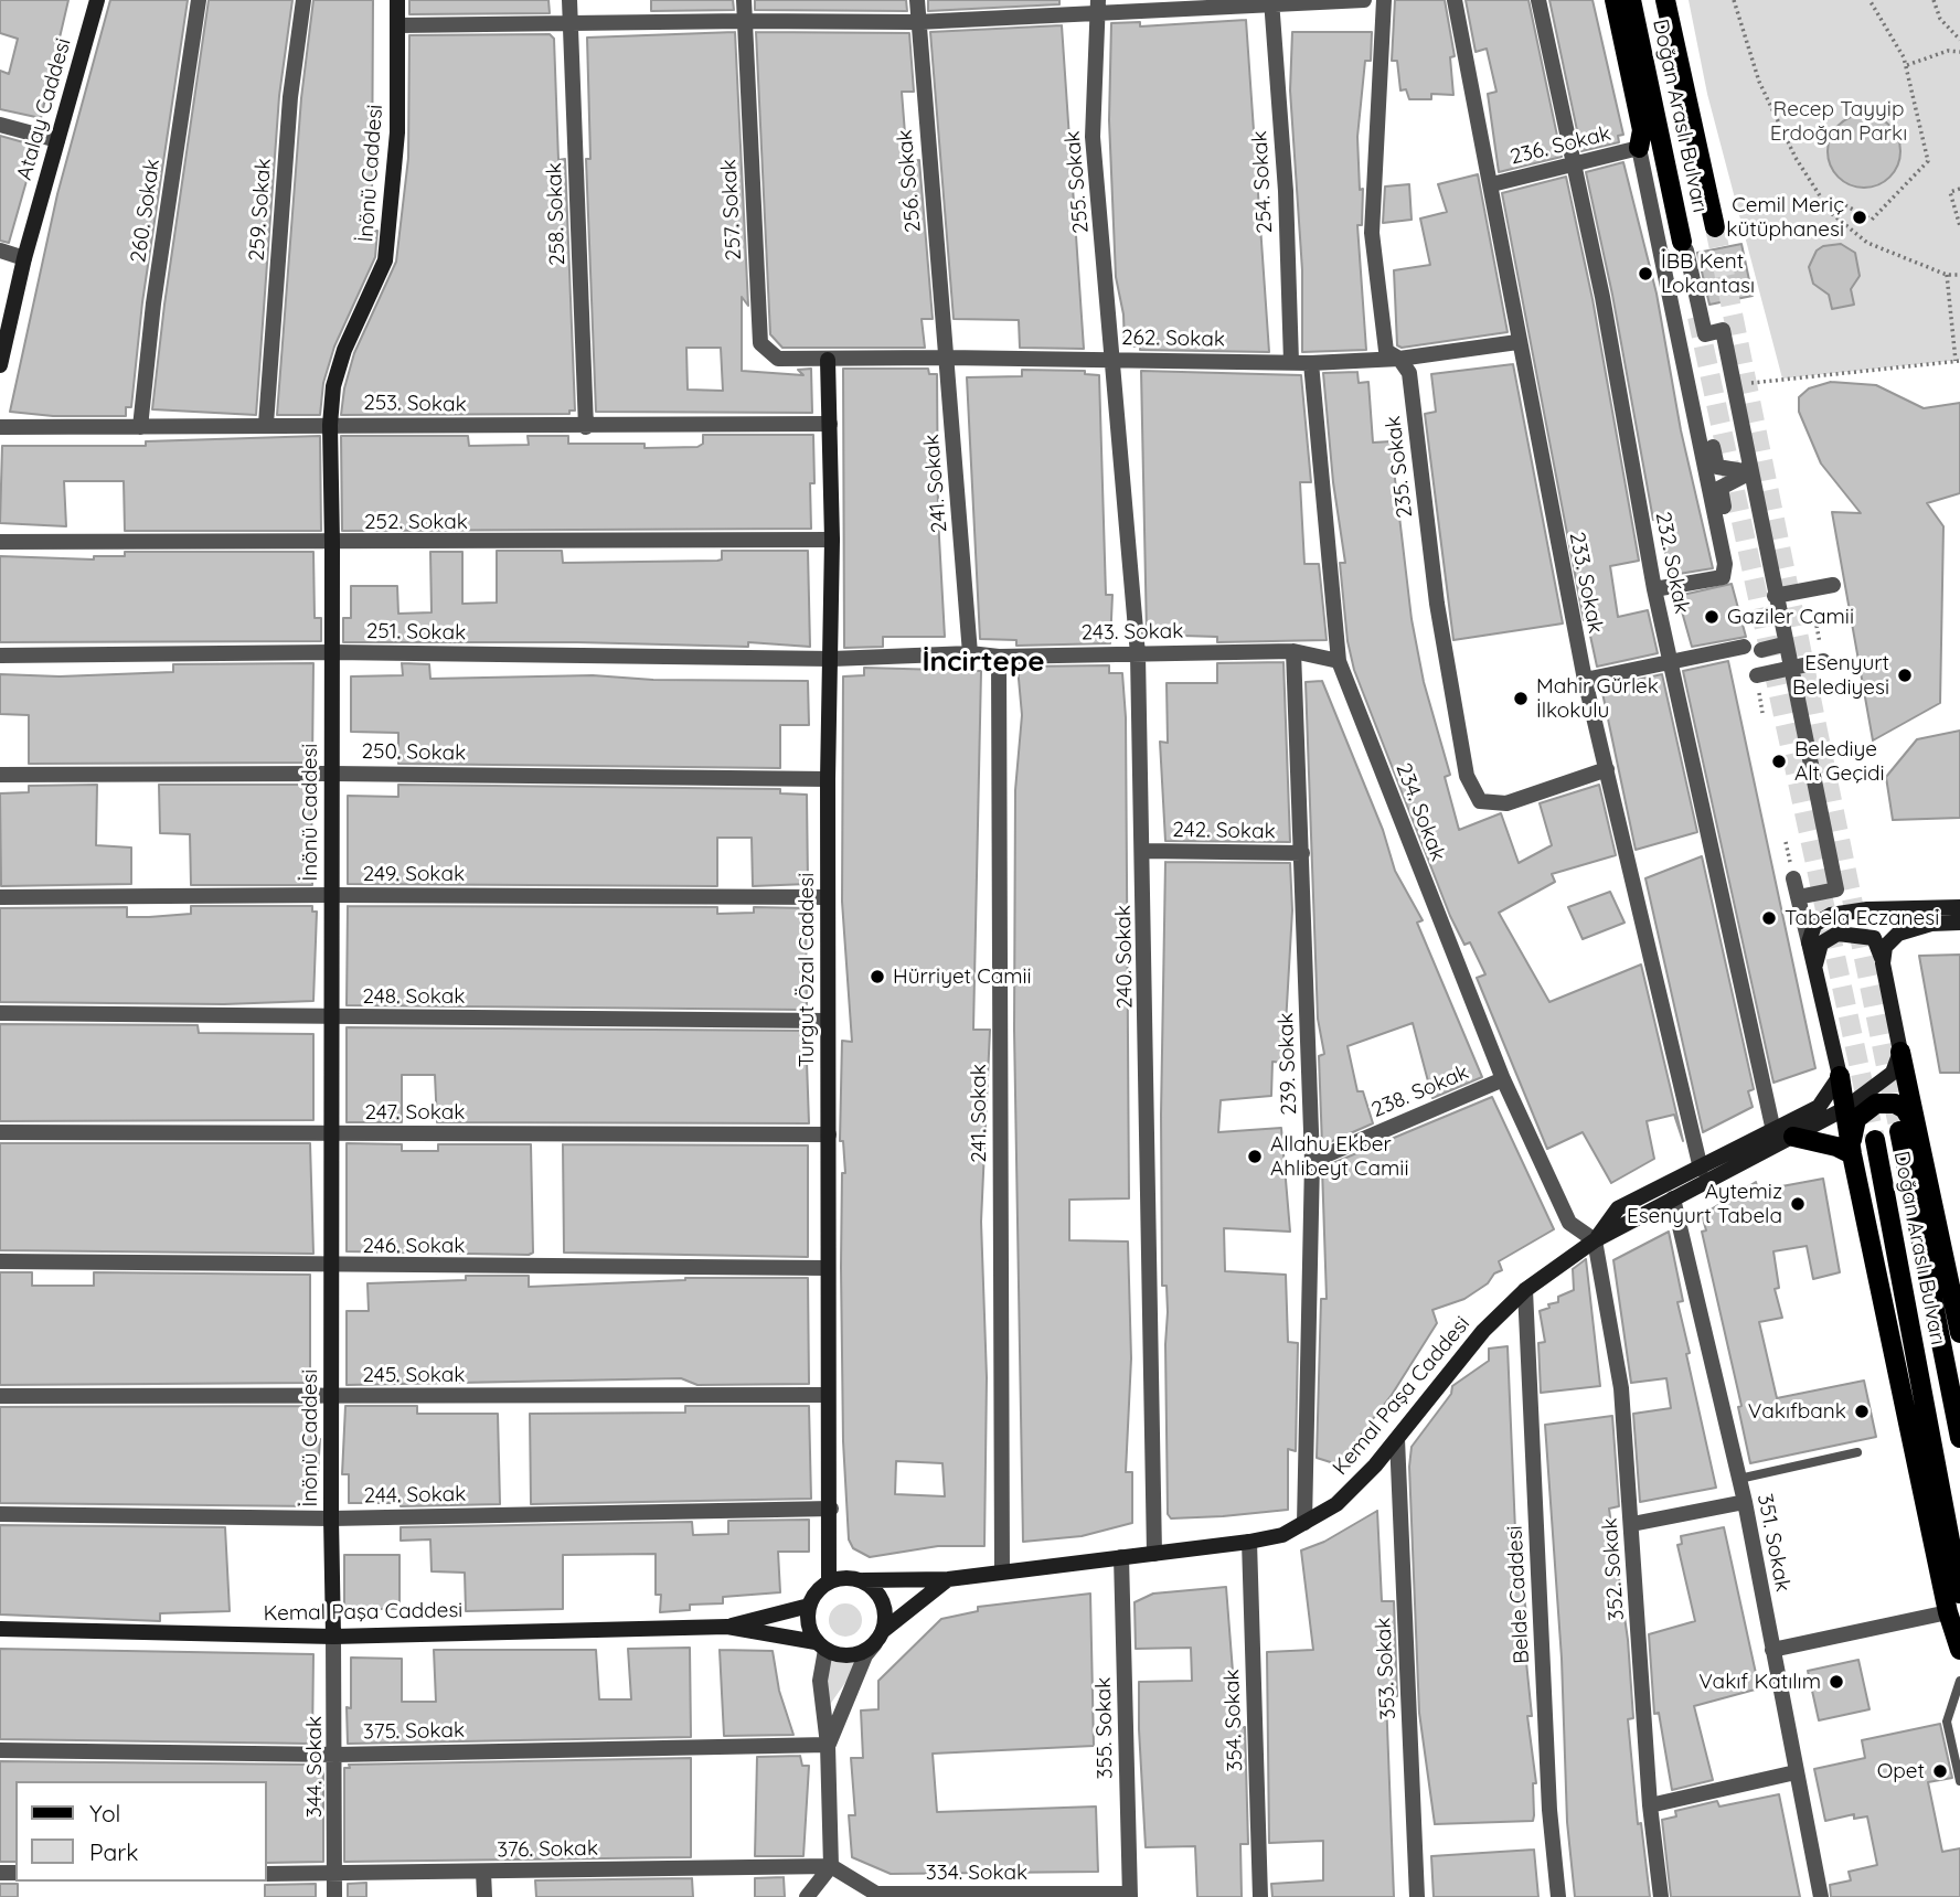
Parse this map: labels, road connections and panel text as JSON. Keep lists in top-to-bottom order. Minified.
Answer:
{"streets":{"main road":["Doğan Araslı Bulvarı"],"street":["Atalay Caddesi","236. Sokak","İnönü Caddesi","256. Sokak","255. Sokak","254. Sokak","259. Sokak","257. Sokak","260. Sokak","258. Sokak","262. Sokak","253. Sokak","235. Sokak","241. Sokak","252. Sokak","232. Sokak","233. Sokak","251. Sokak","243. Sokak","250. Sokak","234. Sokak","242. Sokak","249. Sokak","240. Sokak","Turgut Özal Caddesi","248. Sokak","239. Sokak","238. Sokak","247. Sokak","246. Sokak","245. Sokak","Kemal Paşa Caddesi","244. Sokak","351. Sokak","352. Sokak","Belde Caddesi","353. Sokak","354. Sokak","355. Sokak","375. Sokak","344. Sokak","376. Sokak","334. Sokak"]},"crossings":[["236. Sokak","232. Sokak"],["236. Sokak","233. Sokak"],["İnönü Caddesi","253. Sokak"],["İnönü Caddesi","252. Sokak"],["İnönü Caddesi","251. Sokak"],["İnönü Caddesi","250. Sokak"],["İnönü Caddesi","249. Sokak"],["İnönü Caddesi","248. Sokak"],["İnönü Caddesi","247. Sokak"],["İnönü Caddesi","246. Sokak"],["İnönü Caddesi","245. Sokak"],["İnönü Caddesi","Kemal Paşa Caddesi"],["İnönü Caddesi","244. Sokak"],["İnönü Caddesi","344. Sokak"],["256. Sokak","262. Sokak"],["256. Sokak","241. Sokak"],["255. Sokak","262. Sokak"],["255. Sokak","240. Sokak"],["254. Sokak","262. Sokak"],["259. Sokak","253. Sokak"],["257. Sokak","262. Sokak"],["257. Sokak","Turgut Özal Caddesi"],["260. Sokak","253. Sokak"],["258. Sokak","253. Sokak"],["262. Sokak","235. Sokak"],["262. Sokak","241. Sokak"],["262. Sokak","233. Sokak"],["262. Sokak","234. Sokak"],["262. Sokak","240. Sokak"],["262. Sokak","Turgut Özal Caddesi"],["253. Sokak","Turgut Özal Caddesi"],["235. Sokak","233. Sokak"],["241. Sokak","243. Sokak"],["241. Sokak","Kemal Paşa Caddesi"],["252. Sokak","Turgut Özal Caddesi"],["232. Sokak","Kemal Paşa Caddesi"],["233. Sokak","Kemal Paşa Caddesi"],["251. Sokak","243. Sokak"],["251. Sokak","Turgut Özal Caddesi"],["243. Sokak","234. Sokak"],["243. Sokak","240. Sokak"],["243. Sokak","Turgut Özal Caddesi"],["243. Sokak","239. Sokak"],["250. Sokak","Turgut Özal Caddesi"],["234. Sokak","238. Sokak"],["234. Sokak","Kemal Paşa Caddesi"],["234. Sokak","352. Sokak"],["242. Sokak","240. Sokak"],["242. Sokak","239. Sokak"],["249. Sokak","Turgut Özal Caddesi"],["240. Sokak","Kemal Paşa Caddesi"],["Turgut Özal Caddesi","248. Sokak"],["Turgut Özal Caddesi","247. Sokak"],["Turgut Özal Caddesi","246. Sokak"],["Turgut Özal Caddesi","245. Sokak"],["Turgut Özal Caddesi","Kemal Paşa Caddesi"],["Turgut Özal Caddesi","244. Sokak"],["239. Sokak","238. Sokak"],["239. Sokak","Kemal Paşa Caddesi"],["Kemal Paşa Caddesi","351. Sokak"],["Kemal Paşa Caddesi","352. Sokak"],["Kemal Paşa Caddesi","Belde Caddesi"],["Kemal Paşa Caddesi","353. Sokak"],["Kemal Paşa Caddesi","354. Sokak"],["Kemal Paşa Caddesi","355. Sokak"],["Kemal Paşa Caddesi","344. Sokak"],["355. Sokak","334. Sokak"],["375. Sokak","344. Sokak"],["344. Sokak","376. Sokak"],["376. Sokak","334. Sokak"]],"districts":["İncirtepe"],"parks":["Recep Tayyip Erdoğan Parkı"],"places":["Cemil Meriç kütüphanesi","İBB Kent Lokantası","Gaziler Camii","Esenyurt Belediyesi","Mahir Gürlek İlkokulu","Belediye Alt Geçidi","Tabela Eczanesi","Hürriyet Camii","Allahu Ekber Ahlibeyt Camii","Aytemiz Esenyurt Tabela","Vakıfbank","Vakıf Katılım","Opet"],"legend":["Yol","Park"]}
